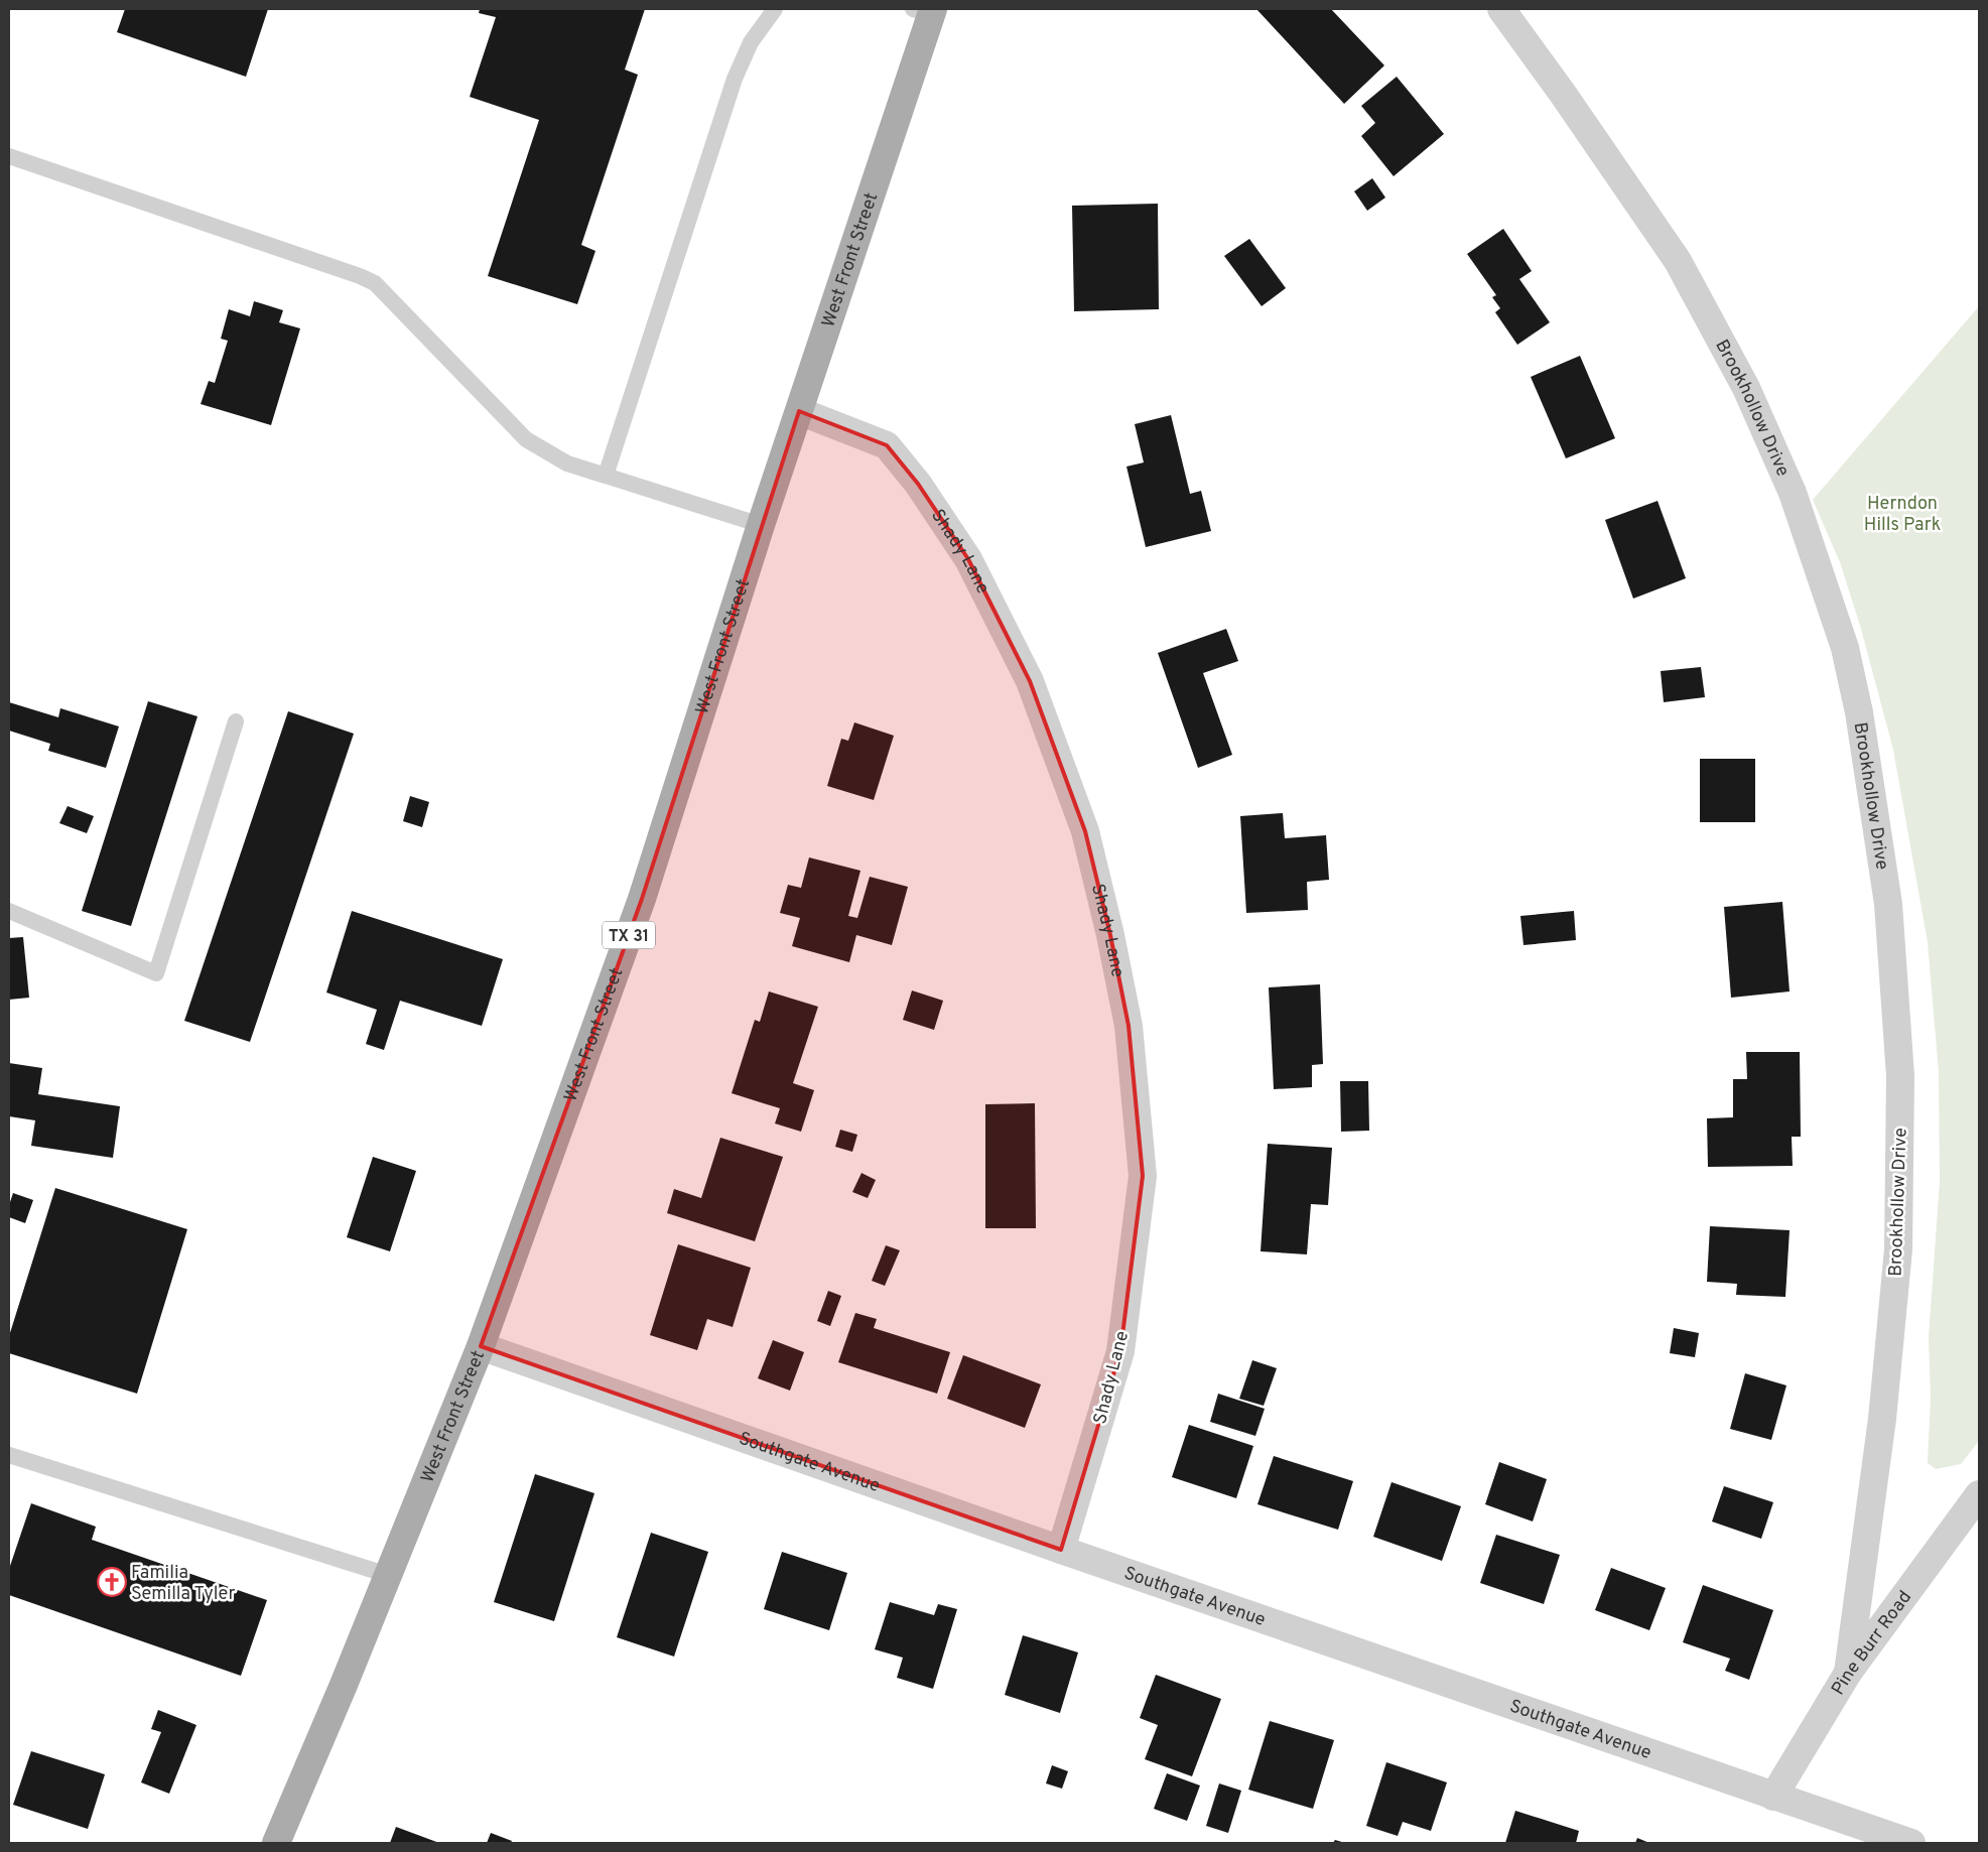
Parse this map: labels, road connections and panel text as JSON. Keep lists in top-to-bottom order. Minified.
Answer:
{"streets":{"main road":["West Front Street","TX 31"],"street":["Brookhollow Drive","Shady Lane","Southgate Avenue","Pine Burr Road"]},"crossings":[["West Front Street","Shady Lane"],["West Front Street","Southgate Avenue"],["Brookhollow Drive","Pine Burr Road"],["Shady Lane","Southgate Avenue"],["Southgate Avenue","Pine Burr Road"]],"parks":["Herndon Hills Park"],"places":{"church":["Familia Semilla Tyler"]}}
